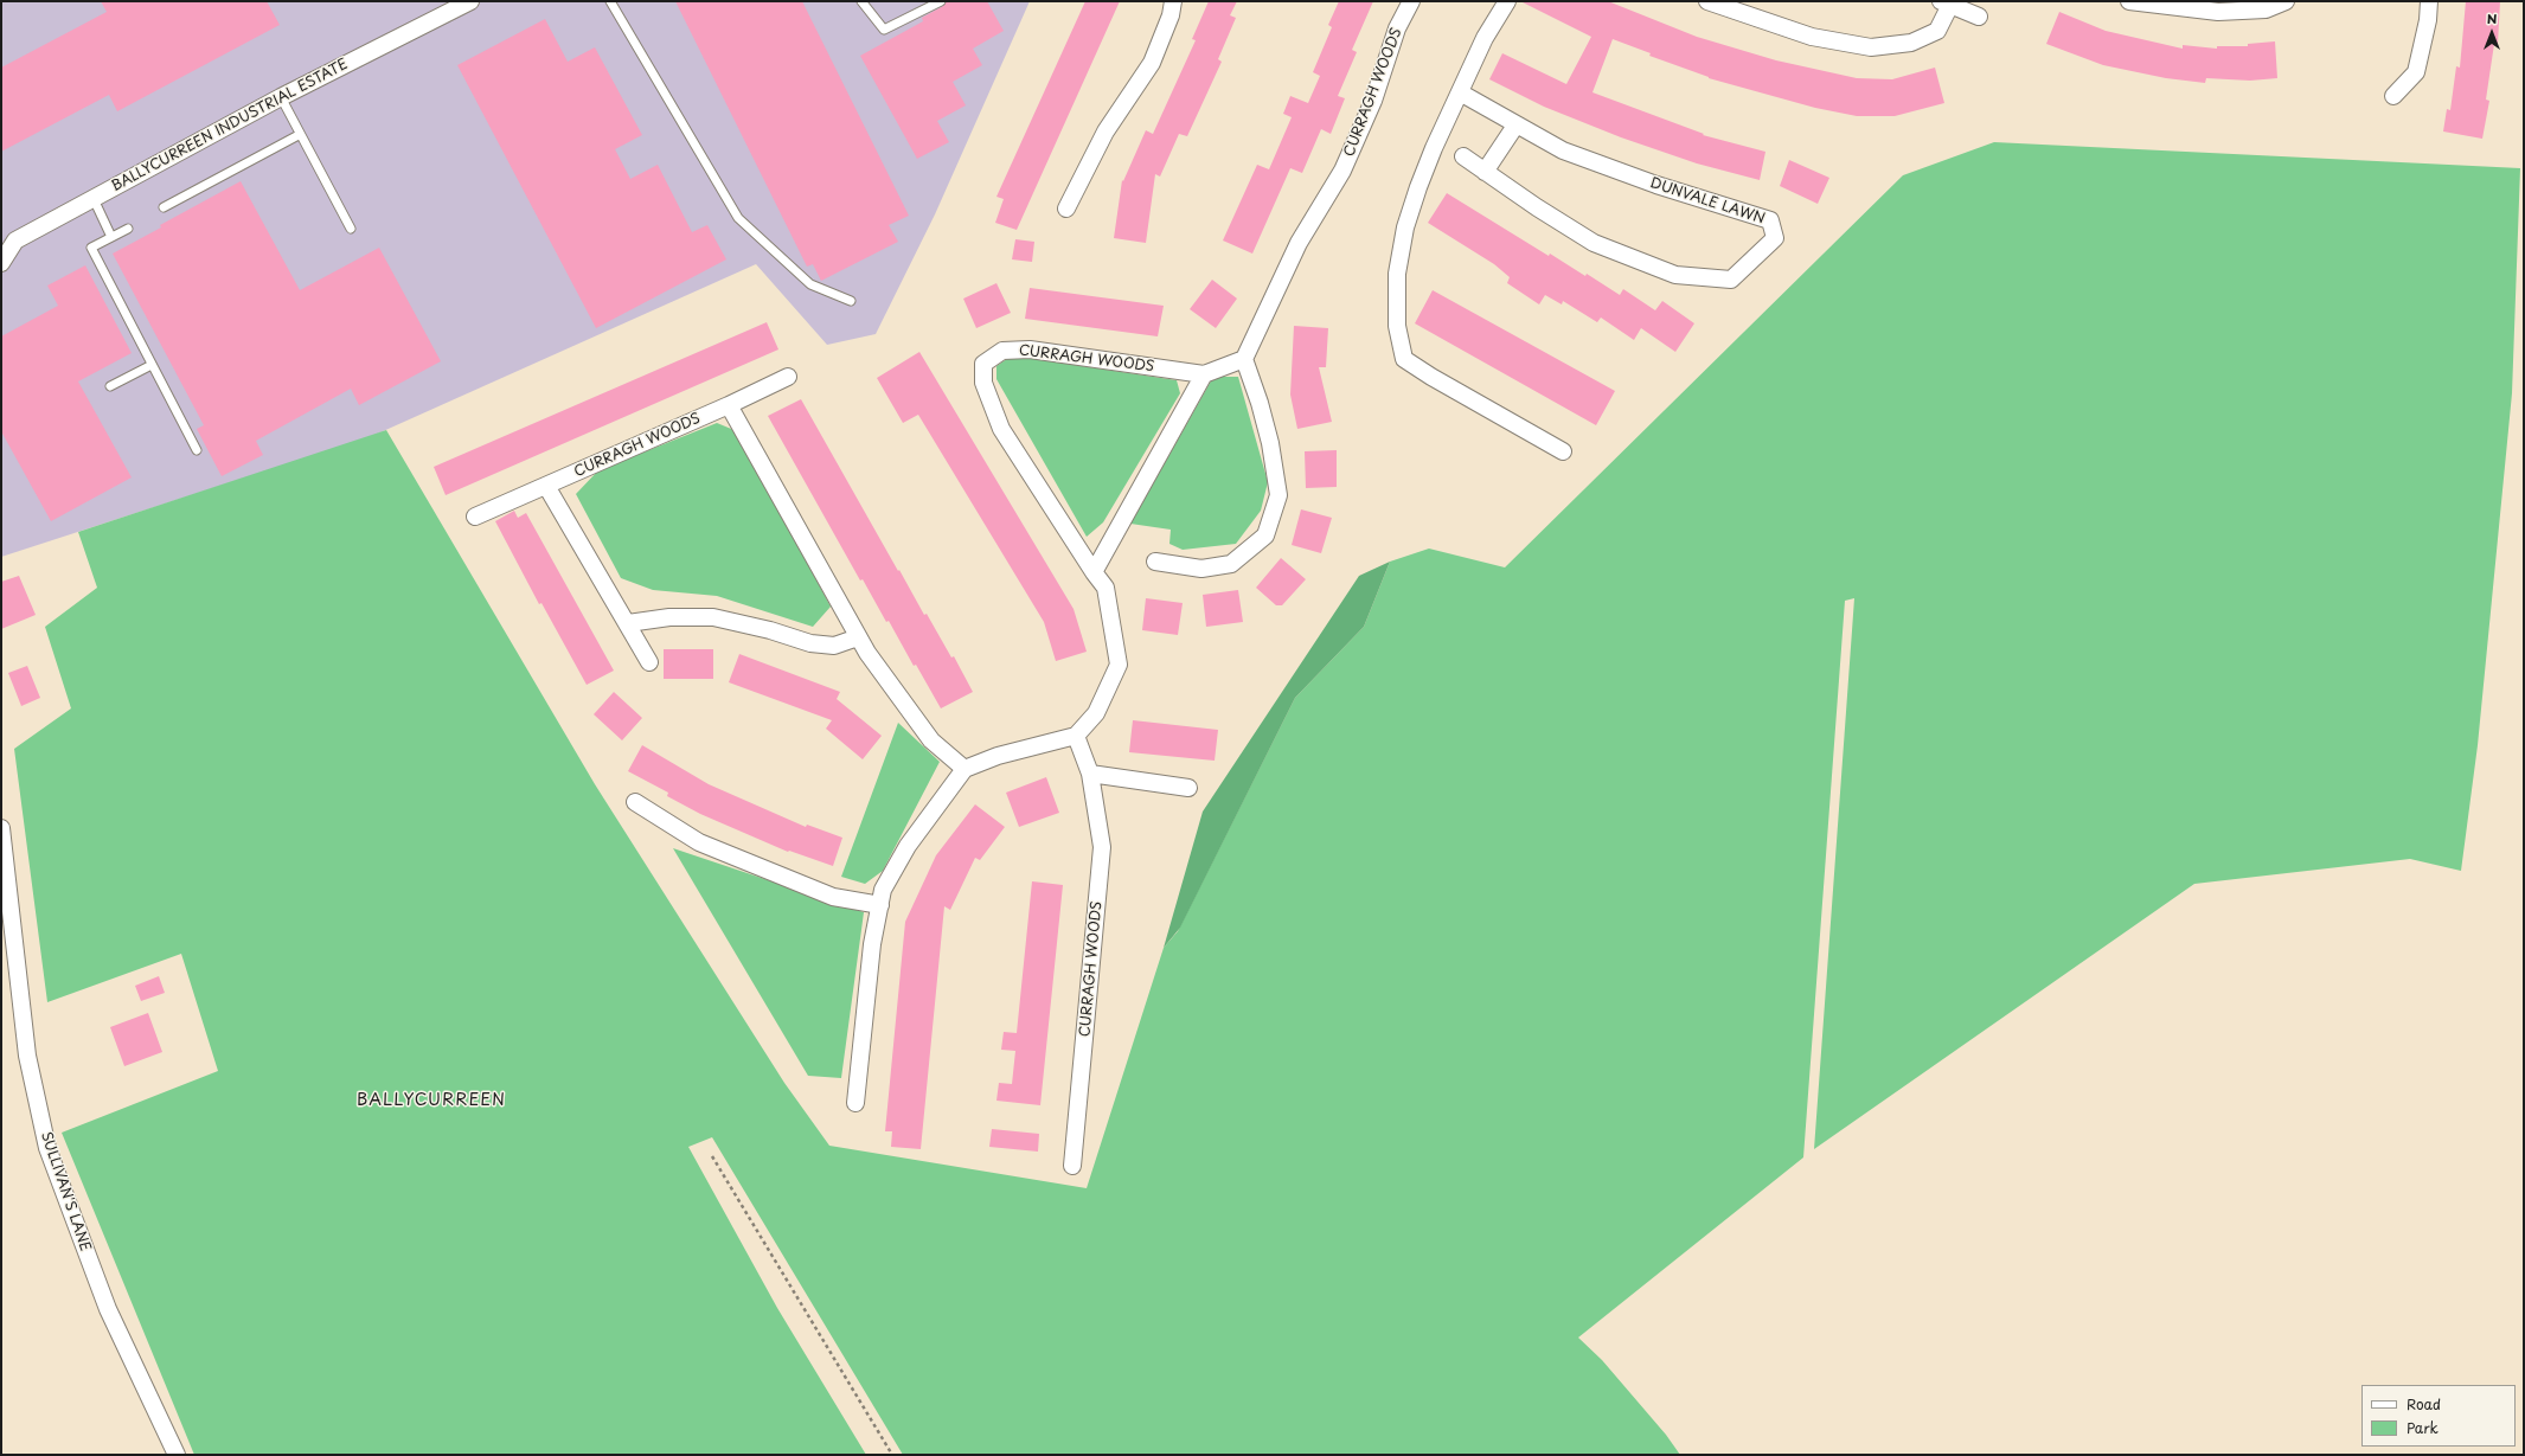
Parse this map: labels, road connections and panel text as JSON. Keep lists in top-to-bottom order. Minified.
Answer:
{"streets":{"street":["CURRAGH WOODS","BALLYCURREEN INDUSTRIAL ESTATE","DUNVALE LAWN","SULLIVAN'S LANE"]},"districts":["BALLYCURREEN"],"legend":["Road","Park"],"north":"top"}
